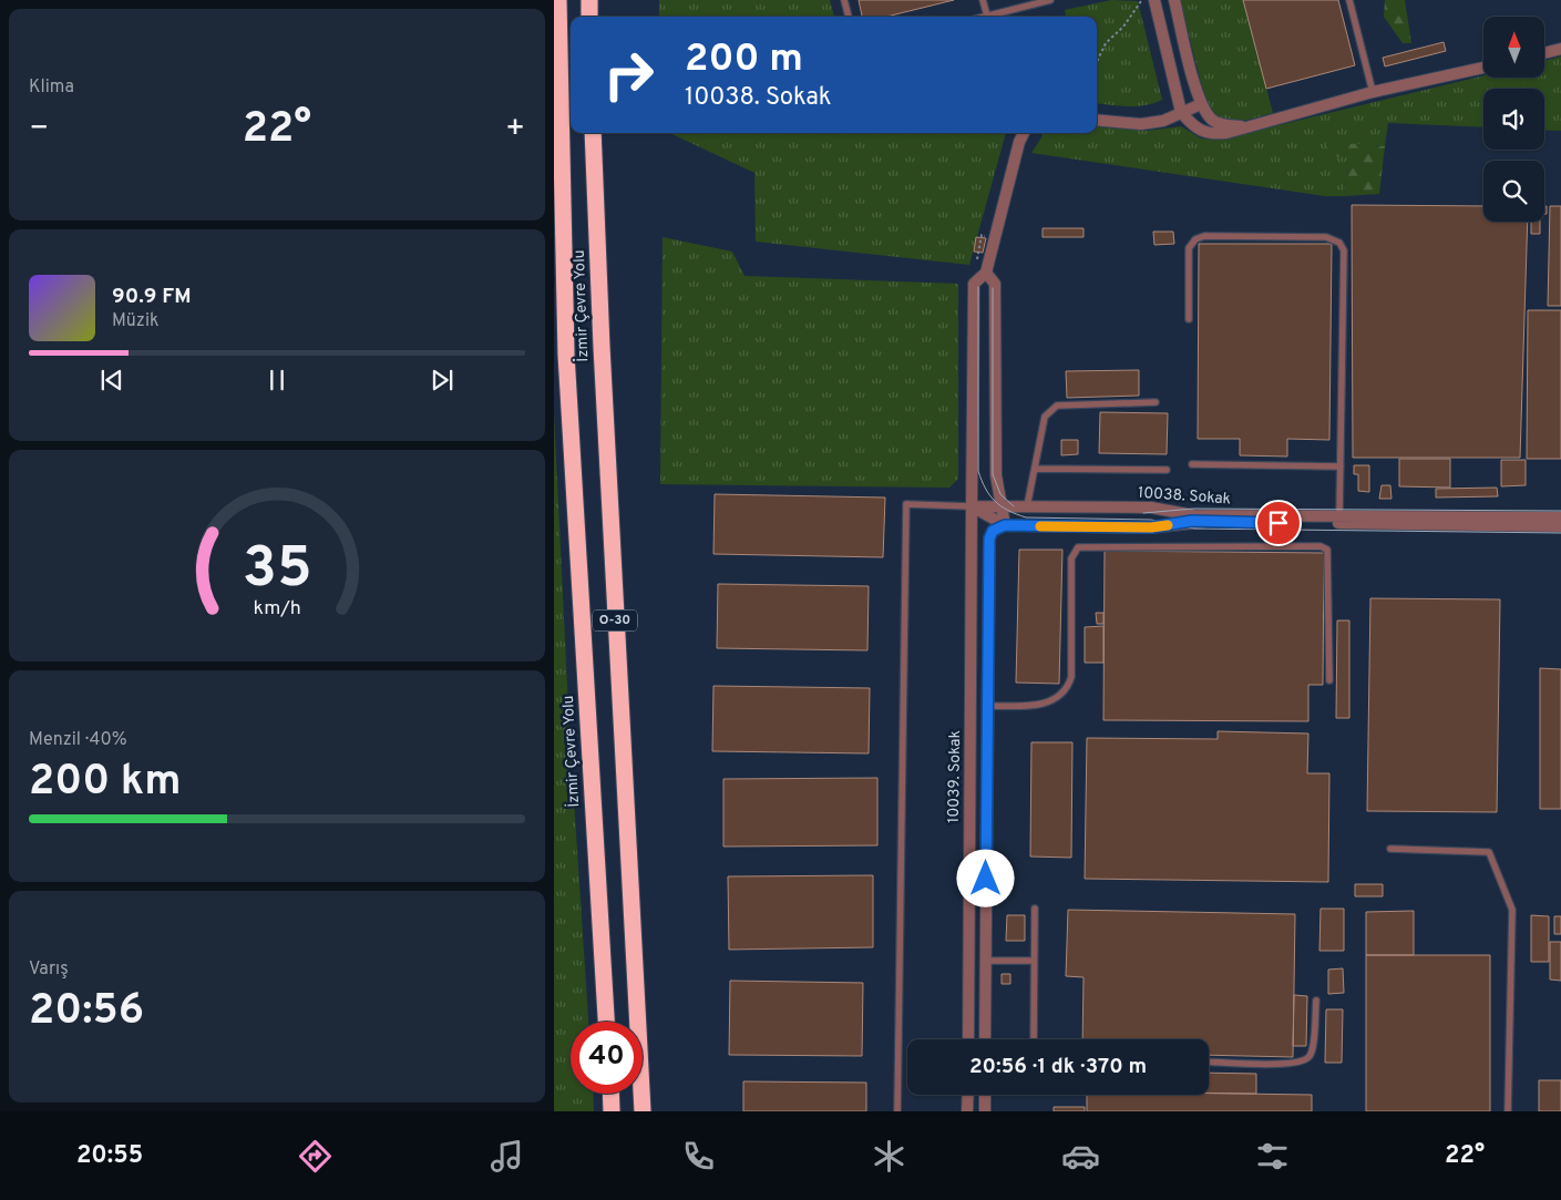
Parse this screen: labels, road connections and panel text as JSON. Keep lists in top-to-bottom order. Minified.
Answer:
{"streets":{"highway":["İzmir Çevre Yolu","O-30"],"street":["10038. Sokak","10039. Sokak"]},"crossings":[["10038. Sokak","10039. Sokak"]],"north":"top","page":{"tile":["Klima",["Menzil · 40%","200 km"],["Varış","20:56"]],"turn":["200 m","10038. Sokak"],"heat":["−","22°","+"],"song":["90.9 FM","Müzik"],"limit":"40","trip":"20:56 · 1 dk · 370 m","tabs":["20:55","22°"],"gauge":["35","km/h"]}}
